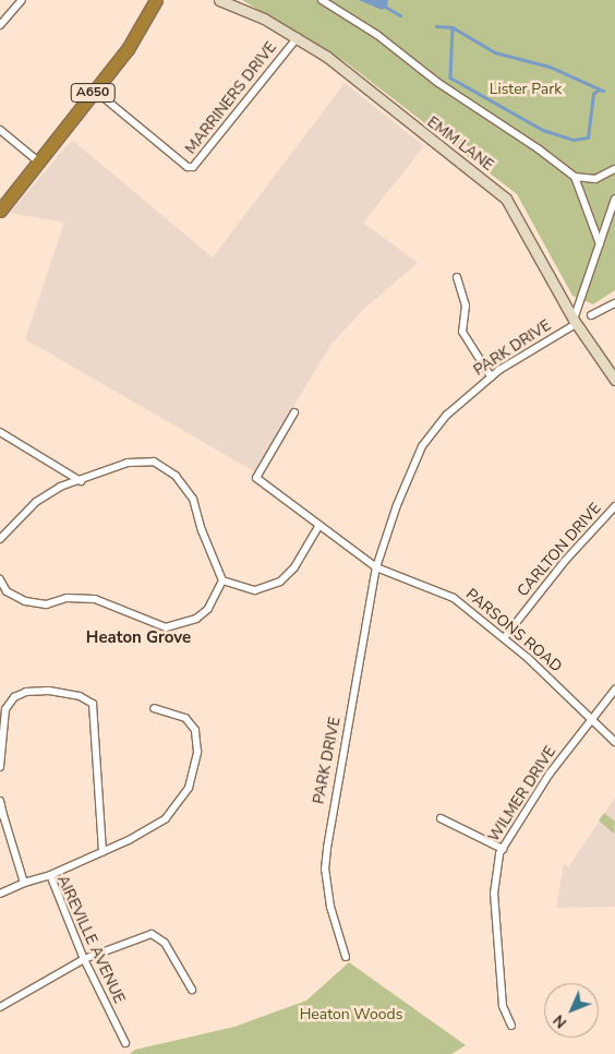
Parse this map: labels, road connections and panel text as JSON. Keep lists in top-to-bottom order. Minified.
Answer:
{"streets":{"highway":["A650"],"street":["MARRINERS DRIVE","EMM LANE","PARK DRIVE","CARLTON DRIVE","PARSONS ROAD","WILMER DRIVE","AIREVILLE AVENUE"]},"crossings":[["MARRINERS DRIVE","EMM LANE"],["EMM LANE","PARK DRIVE"],["PARK DRIVE","PARSONS ROAD"],["CARLTON DRIVE","PARSONS ROAD"],["PARSONS ROAD","WILMER DRIVE"]],"districts":["Heaton Grove"],"parks":["Lister Park","Heaton Woods"],"north":"bottom left"}
